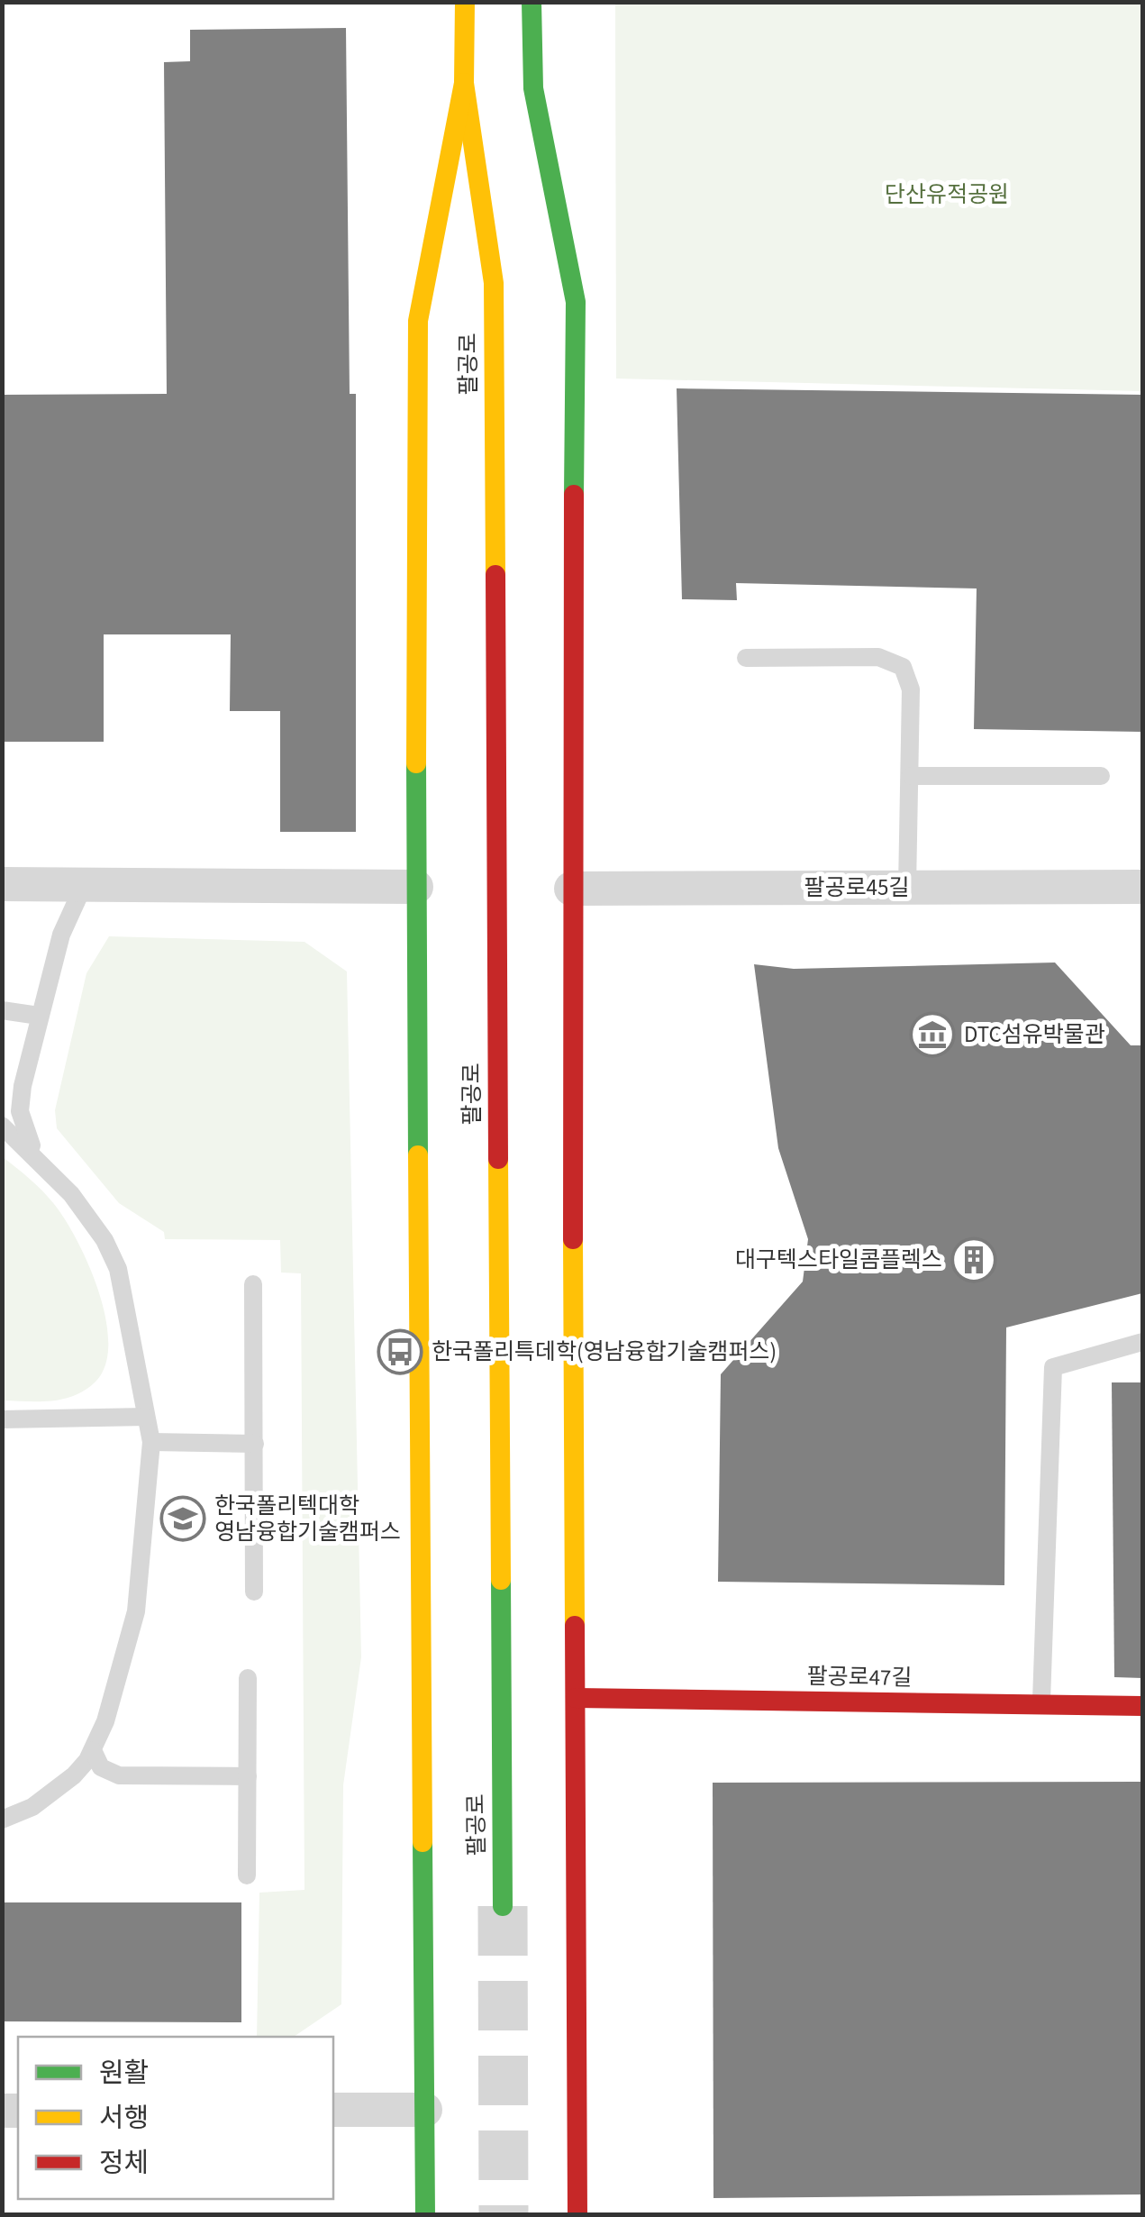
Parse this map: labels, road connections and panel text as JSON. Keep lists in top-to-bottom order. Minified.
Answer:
{"streets":{"main road":["팔공로","팔공로47길"],"street":["팔공로45길"]},"parks":["단산유적공원"],"places":{"museum":["DTC섬유박물관"],"building":["대구텍스타일콤플렉스"],"bus stop":["한국폴리특데학(영남융합기술캠퍼스)"],"school or university":["한국폴리텍대학 영남융합기술캠퍼스"]},"legend":["원활","서행","정체"]}
